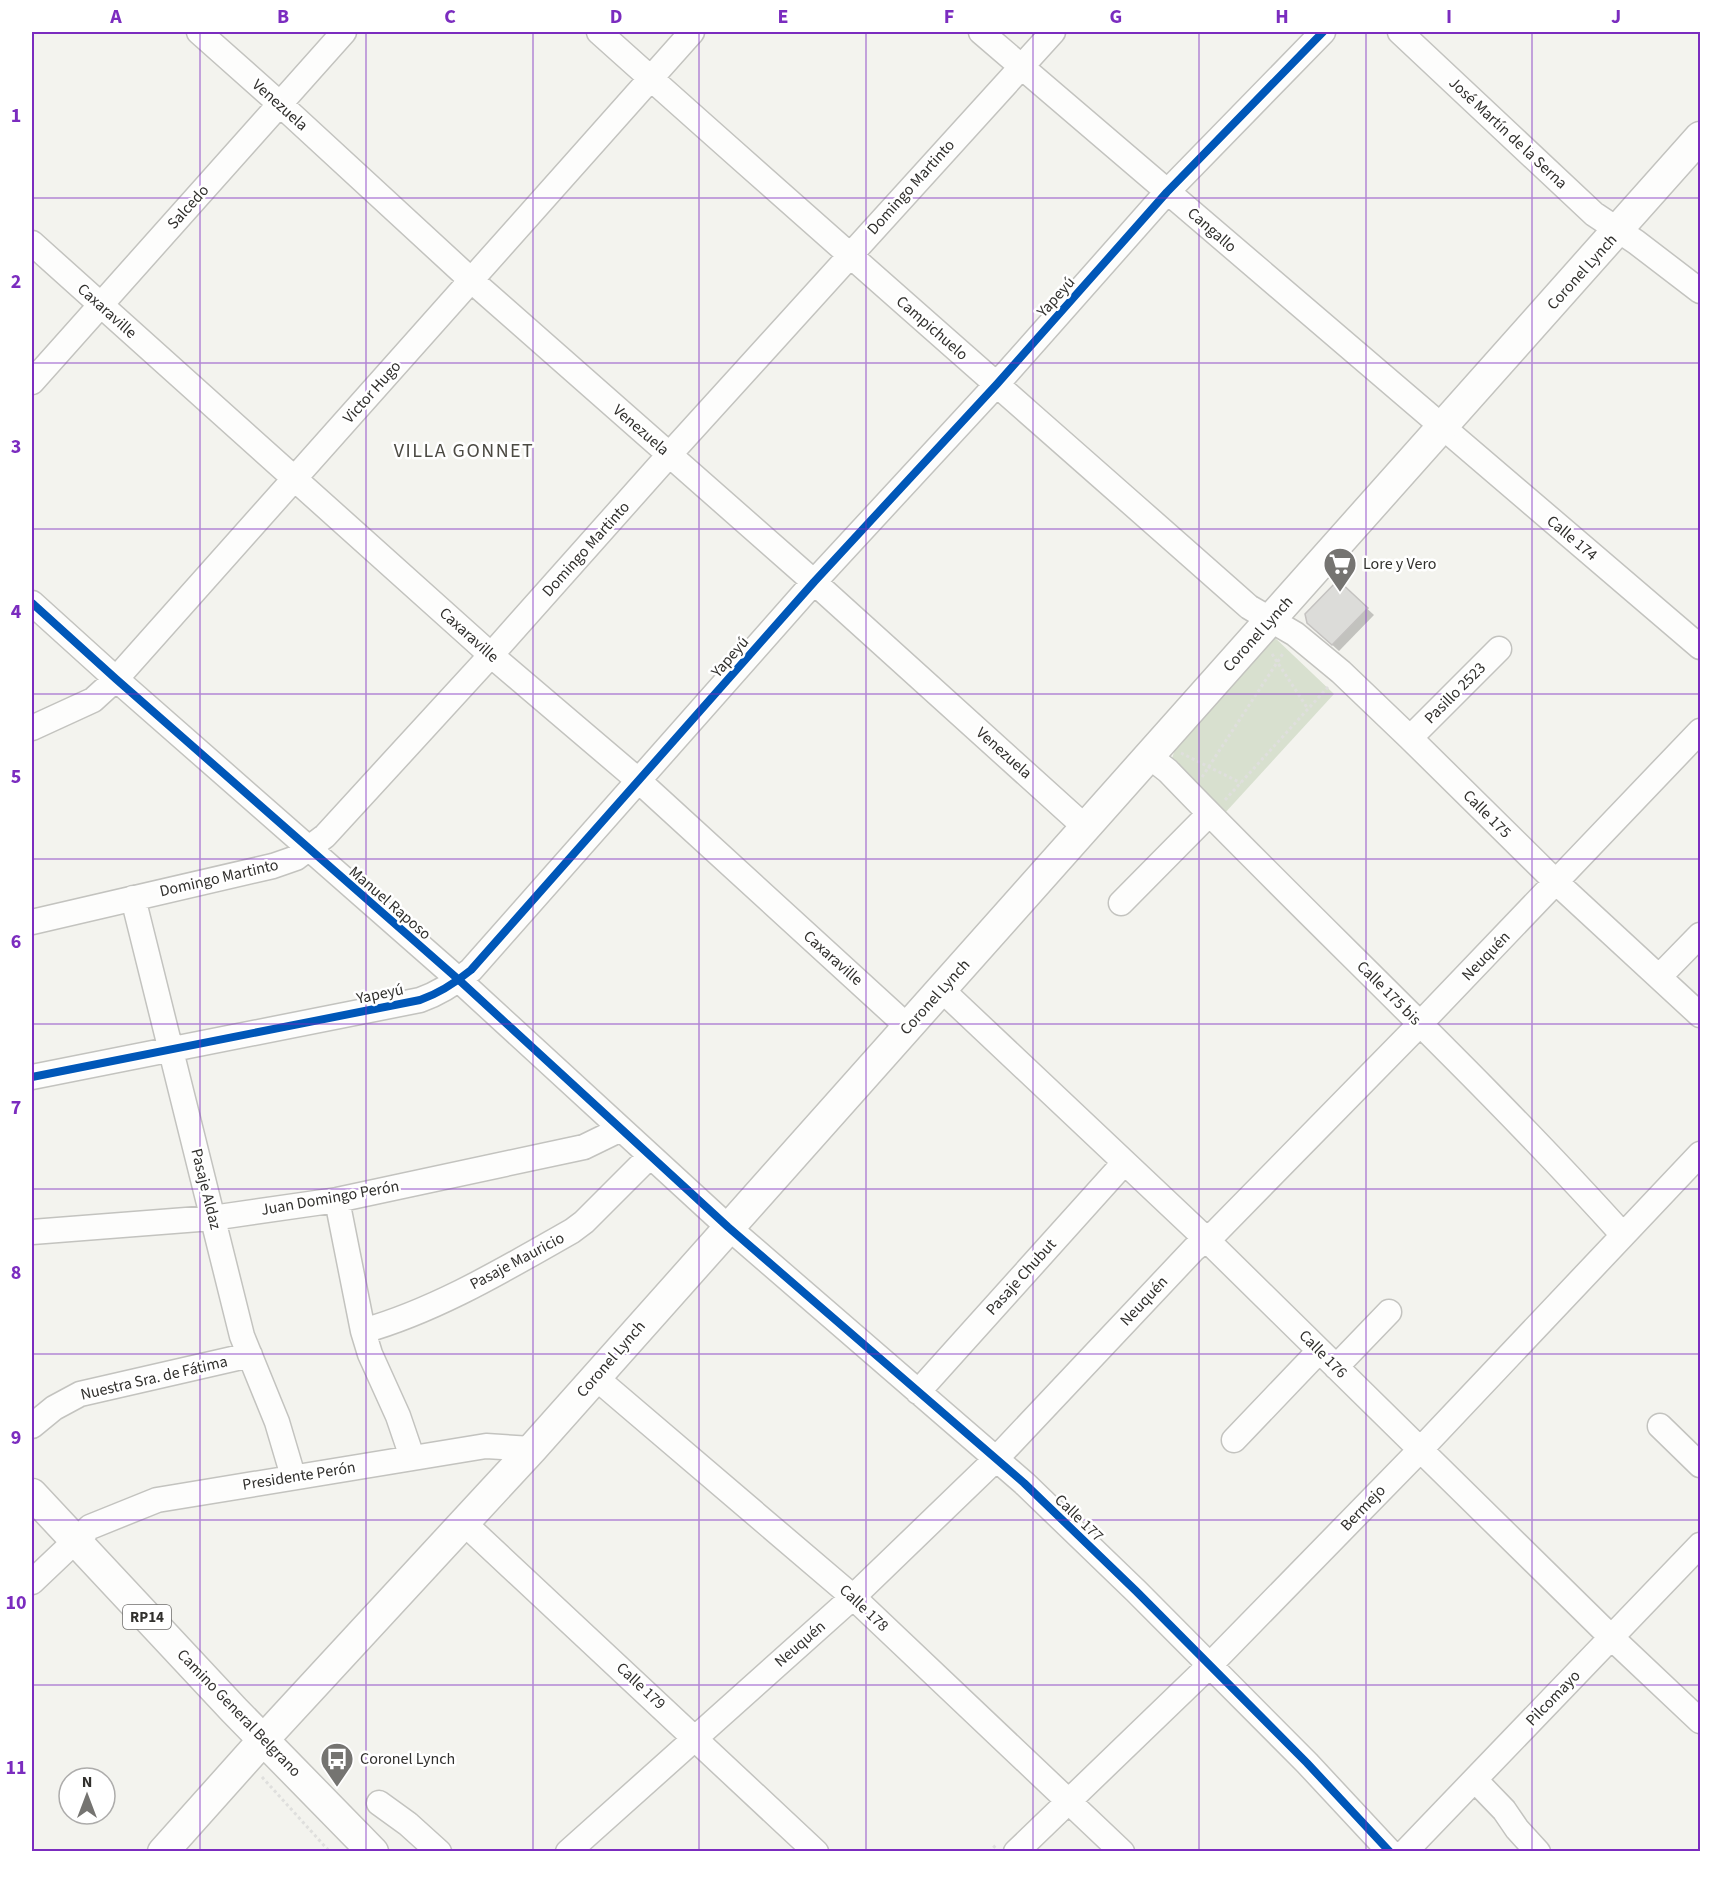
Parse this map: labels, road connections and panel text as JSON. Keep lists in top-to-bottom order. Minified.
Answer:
{"streets":{"main road":["Coronel Lynch","RP14","Camino General Belgrano"],"street":["Venezuela","José Martín de la Serna","Domingo Martinto","Salcedo","Cangallo","Yapeyú","Caxaraville","Campichuelo","Victor Hugo","Calle 174","Pasillo 2523","Calle 175","Manuel Raposo","Neuquén","Calle 175 bis","Pasaje Aldaz","Juan Domingo Perón","Pasaje Mauricio","Pasaje Chubut","Calle 176","Nuestra Sra. de Fátima","Presidente Perón","Bermejo","Calle 177","Calle 178","Calle 179","Pilcomayo"]},"crossings":[["Venezuela","Domingo Martinto"],["Venezuela","Salcedo"],["Venezuela","Coronel Lynch"],["Venezuela","Yapeyú"],["Venezuela","Victor Hugo"],["José Martín de la Serna","Coronel Lynch"],["Domingo Martinto","Cangallo"],["Domingo Martinto","Caxaraville"],["Domingo Martinto","Campichuelo"],["Domingo Martinto","Manuel Raposo"],["Domingo Martinto","Pasaje Aldaz"],["Salcedo","Caxaraville"],["Cangallo","Coronel Lynch"],["Cangallo","Yapeyú"],["Cangallo","Calle 174"],["Coronel Lynch","Caxaraville"],["Coronel Lynch","Campichuelo"],["Coronel Lynch","Calle 174"],["Coronel Lynch","Calle 175"],["Coronel Lynch","Manuel Raposo"],["Coronel Lynch","Calle 175 bis"],["Coronel Lynch","Calle 176"],["Coronel Lynch","Presidente Perón"],["Coronel Lynch","Calle 177"],["Coronel Lynch","Calle 178"],["Coronel Lynch","Calle 179"],["Coronel Lynch","Camino General Belgrano"],["Yapeyú","Caxaraville"],["Yapeyú","Campichuelo"],["Yapeyú","Manuel Raposo"],["Yapeyú","Pasaje Aldaz"],["Caxaraville","Victor Hugo"],["Campichuelo","Victor Hugo"],["Campichuelo","Calle 175"],["Victor Hugo","Manuel Raposo"],["Pasillo 2523","Calle 175"],["Calle 175","Neuquén"],["Manuel Raposo","Juan Domingo Perón"],["Manuel Raposo","Pasaje Mauricio"],["Manuel Raposo","Calle 177"],["Neuquén","Calle 175 bis"],["Neuquén","Calle 176"],["Neuquén","Calle 177"],["Neuquén","Calle 178"],["Neuquén","Calle 179"],["Calle 175 bis","Bermejo"],["Pasaje Aldaz","Juan Domingo Perón"],["Pasaje Aldaz","Nuestra Sra. de Fátima"],["Pasaje Aldaz","Presidente Perón"],["Pasaje Chubut","Calle 176"],["Pasaje Chubut","Calle 177"],["Calle 176","Bermejo"],["Calle 176","Pilcomayo"],["Presidente Perón","Camino General Belgrano"],["Bermejo","Calle 177"],["Bermejo","Calle 178"]],"districts":["VILLA GONNET"],"places":{"supermarket":["Lore y Vero"],"bus stop":["Coronel Lynch"]},"north":"top","grid":{"columns":["A","B","C","D","E","F","G","H","I","J"],"rows":["1","2","3","4","5","6","7","8","9","10","11"]}}
